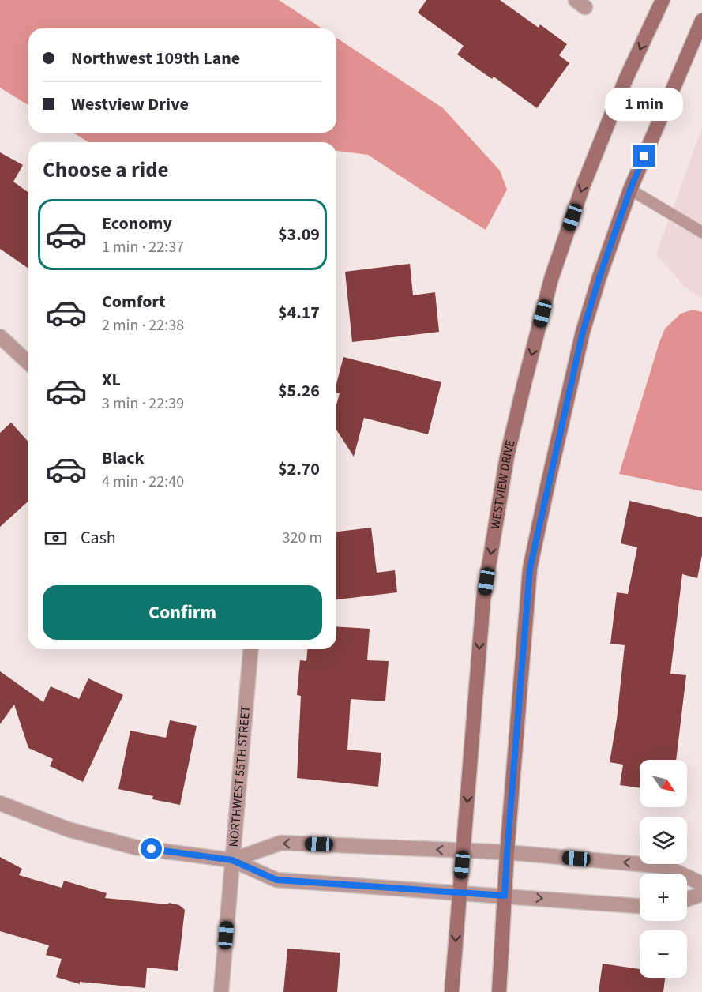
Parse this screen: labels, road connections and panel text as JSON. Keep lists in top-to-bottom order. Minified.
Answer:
{"streets":{"street":["WESTVIEW DRIVE","NORTHWEST 55TH STREET"]},"north":"bottom right","page":{"banner":["Northwest 109th Lane","Westview Drive"],"bubble":"1 min","heading":"Choose a ride","list":[{"name":"Economy","note":"1 min · 22:37","value":"$3.09"},{"name":"Comfort","note":"2 min · 22:38","value":"$4.17"},{"name":"XL","note":"3 min · 22:39","value":"$5.26"},{"name":"Black","note":"4 min · 22:40","value":"$2.70"}],"pay":["Cash","320 m"],"buttons":"Confirm","map_buttons":["+","−"]}}
